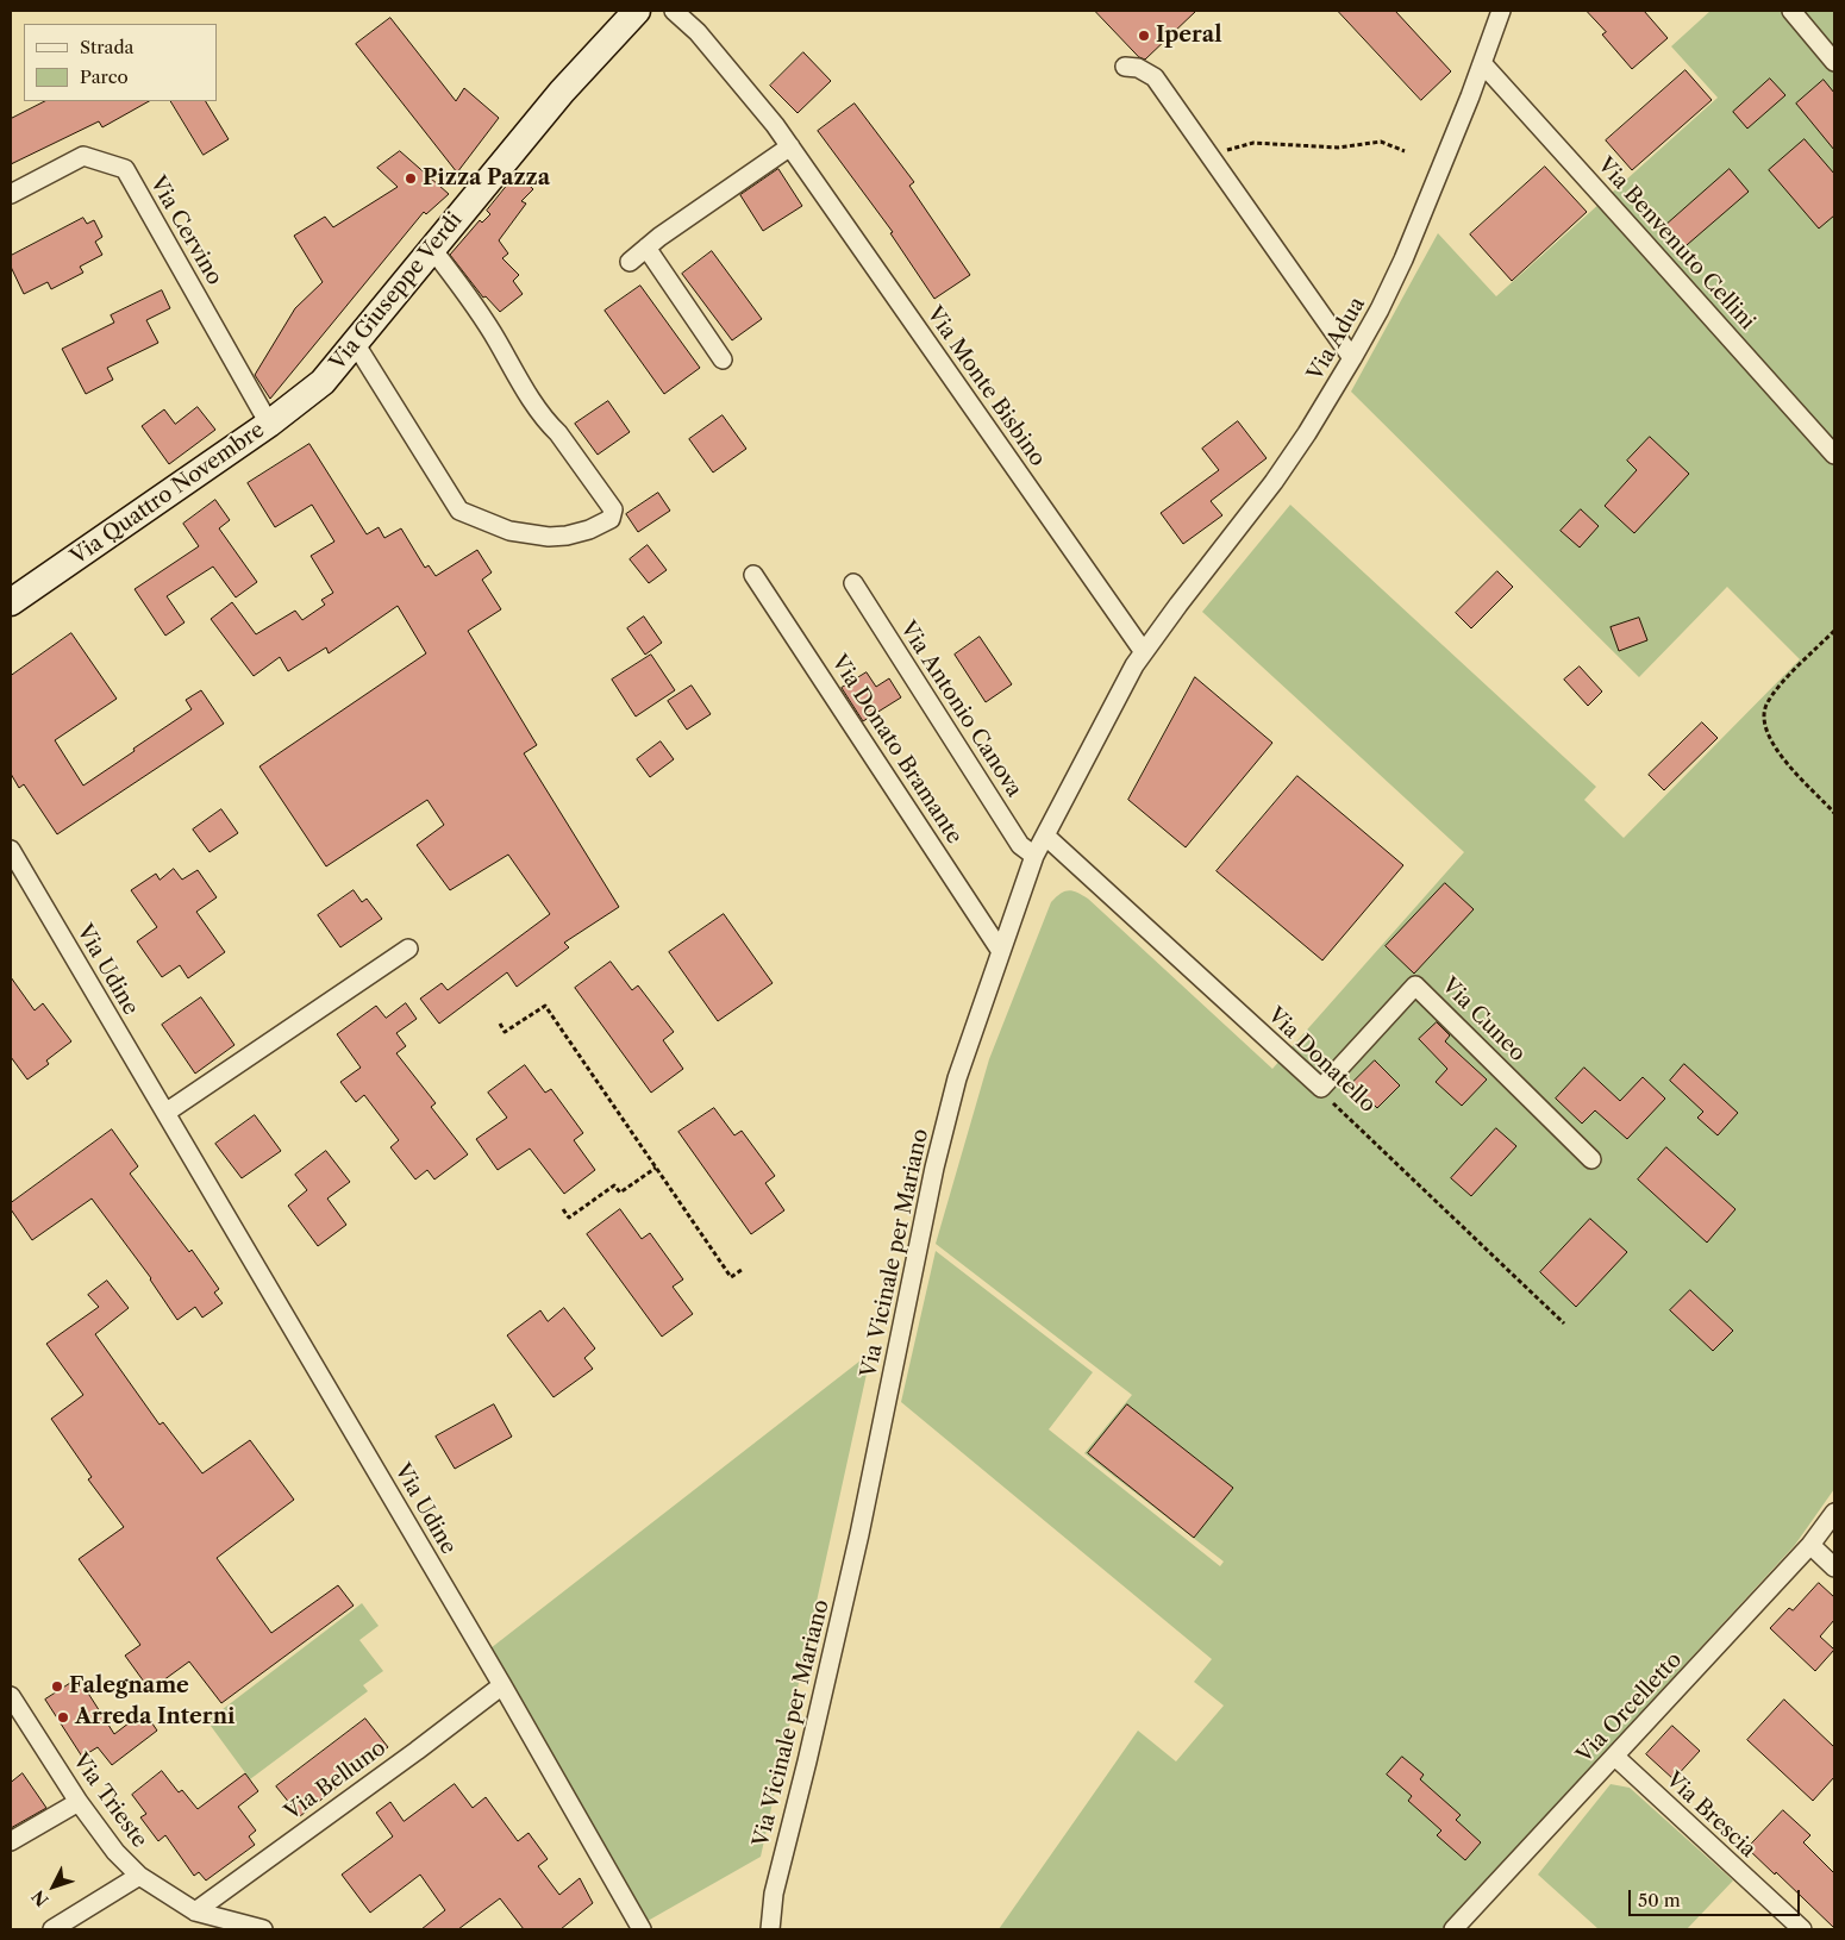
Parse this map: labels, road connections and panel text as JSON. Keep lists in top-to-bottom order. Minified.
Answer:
{"streets":{"main road":["Via Giuseppe Verdi","Via Quattro Novembre"],"street":["Via Cervino","Via Benvenuto Cellini","Via Adua","Via Monte Bisbino","Via Antonio Canova","Via Donato Bramante","Via Udine","Via Cuneo","Via Donatello","Via Vicinale per Mariano","Via Orcelletto","Via Belluno","Via Trieste","Via Brescia"]},"crossings":[["Via Cervino","Via Quattro Novembre"],["Via Benvenuto Cellini","Via Adua"],["Via Giuseppe Verdi","Via Quattro Novembre"],["Via Adua","Via Monte Bisbino"],["Via Adua","Via Vicinale per Mariano"],["Via Monte Bisbino","Via Vicinale per Mariano"],["Via Antonio Canova","Via Vicinale per Mariano"],["Via Donato Bramante","Via Vicinale per Mariano"],["Via Udine","Via Belluno"],["Via Cuneo","Via Donatello"],["Via Donatello","Via Vicinale per Mariano"],["Via Orcelletto","Via Brescia"],["Via Belluno","Via Trieste"]],"places":["Iperal","Pizza Pazza","Falegname","Arreda Interni"],"legend":["Strada","Parco"],"scale_bar":"50 m","north":"bottom left"}
